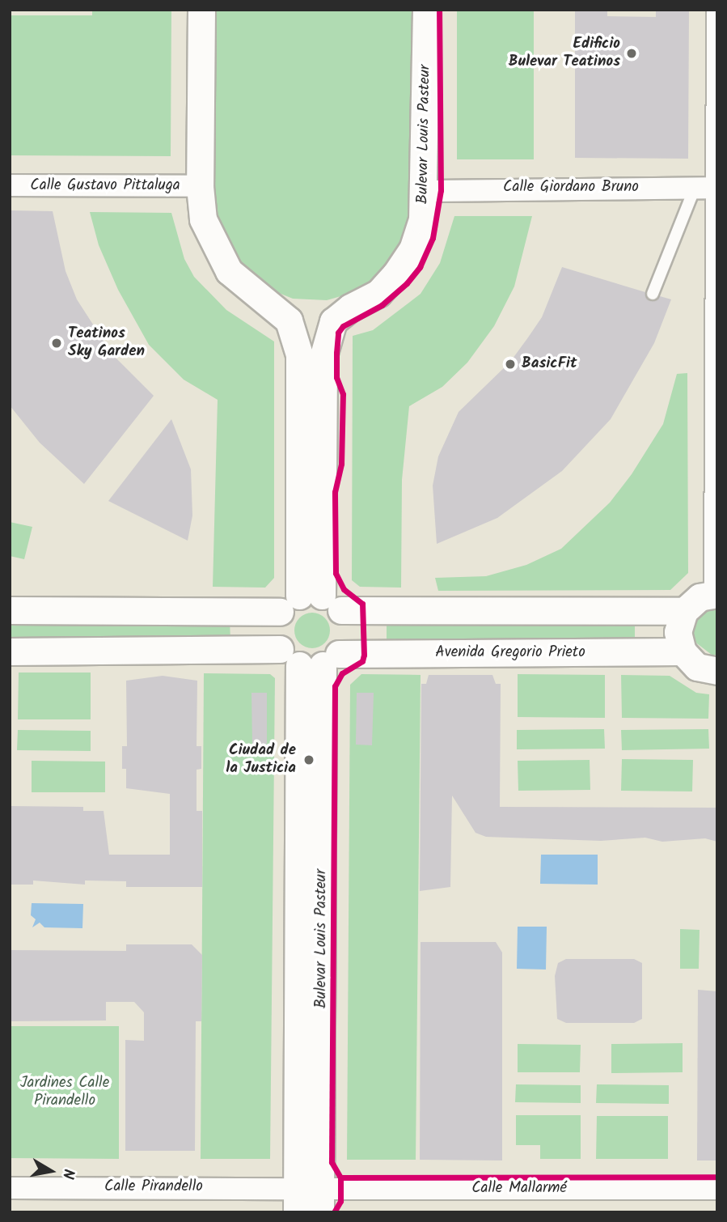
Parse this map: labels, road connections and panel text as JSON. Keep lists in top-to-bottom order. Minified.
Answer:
{"streets":{"street":["Bulevar Louis Pasteur","Calle Gustavo Pittaluga","Calle Giordano Bruno","Avenida Gregorio Prieto","Calle Pirandello","Calle Mallarmé"]},"crossings":[["Bulevar Louis Pasteur","Calle Giordano Bruno"],["Bulevar Louis Pasteur","Avenida Gregorio Prieto"],["Bulevar Louis Pasteur","Calle Pirandello"],["Bulevar Louis Pasteur","Calle Mallarmé"],["Calle Pirandello","Calle Mallarmé"]],"parks":["Jardines Calle Pirandello"],"places":["Edificio Bulevar Teatinos","Teatinos Sky Garden","BasicFit","Ciudad de la Justicia"],"north":"right"}
